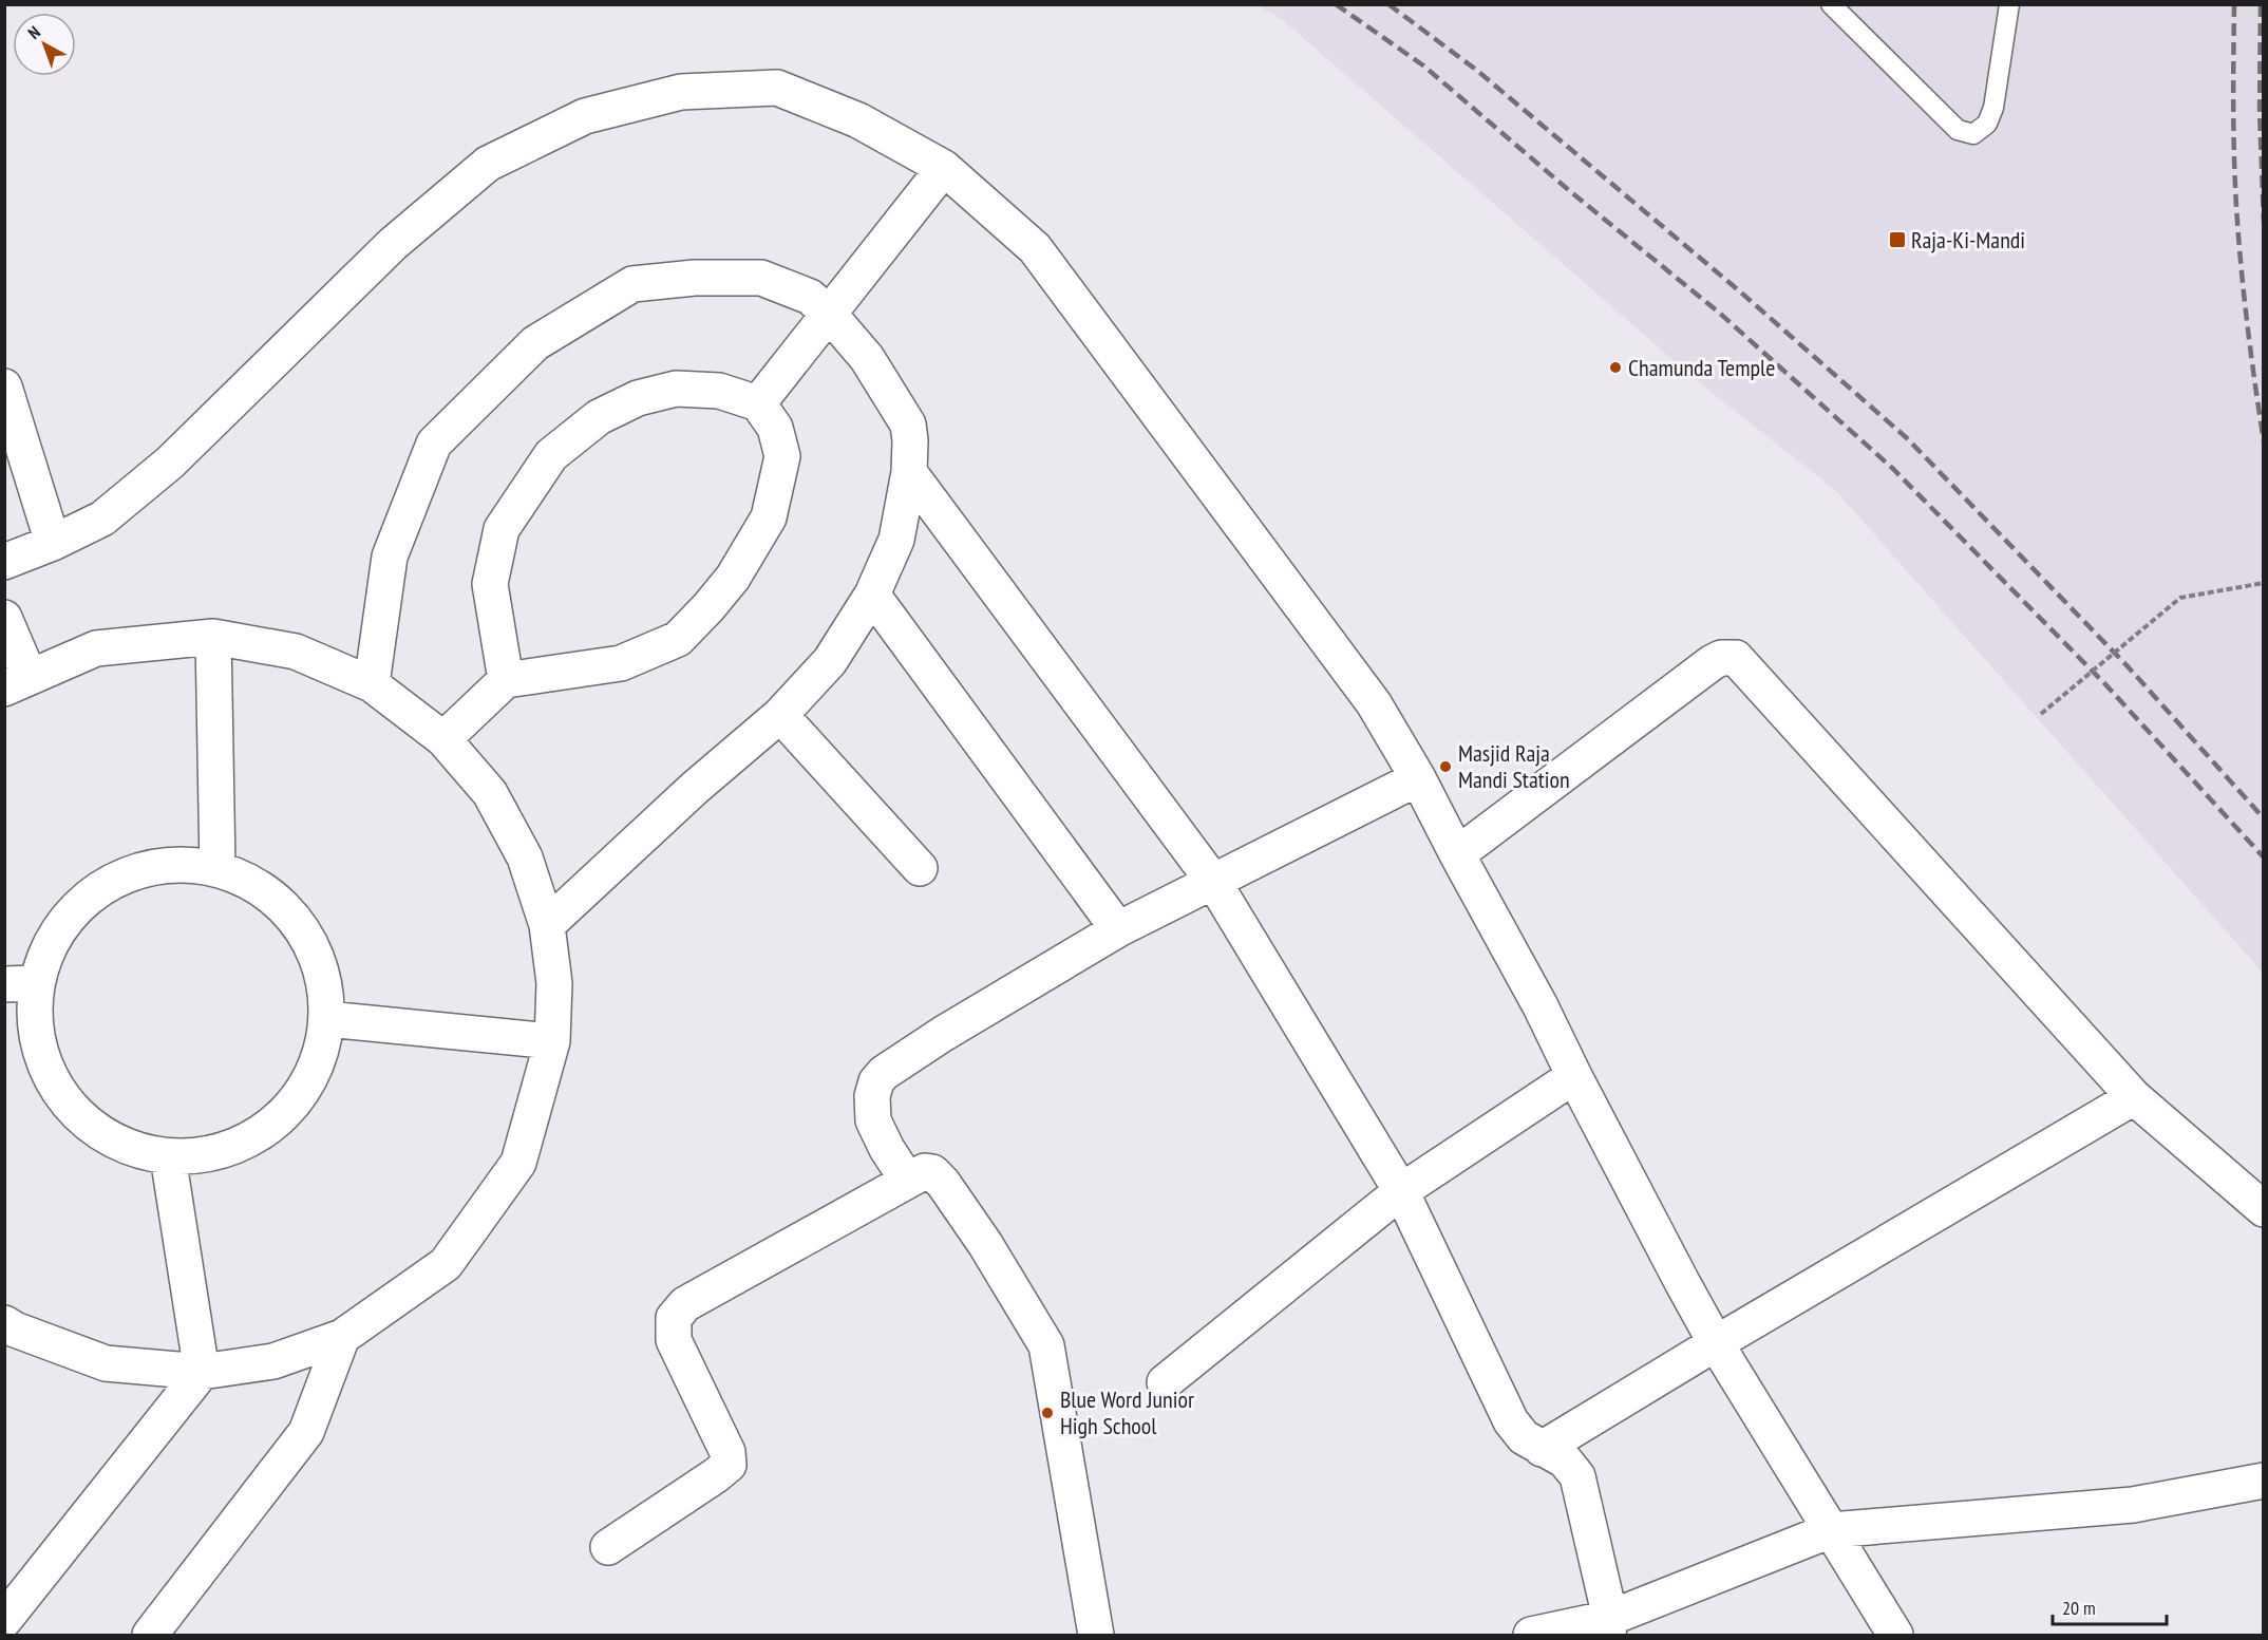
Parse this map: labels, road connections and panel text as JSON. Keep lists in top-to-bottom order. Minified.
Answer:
{"places":{"transit":["Raja-Ki-Mandi"],"other":["Chamunda Temple","Masjid Raja Mandi Station","Blue Word Junior High School"]},"scale_bar":"20 m","north":"top left"}
